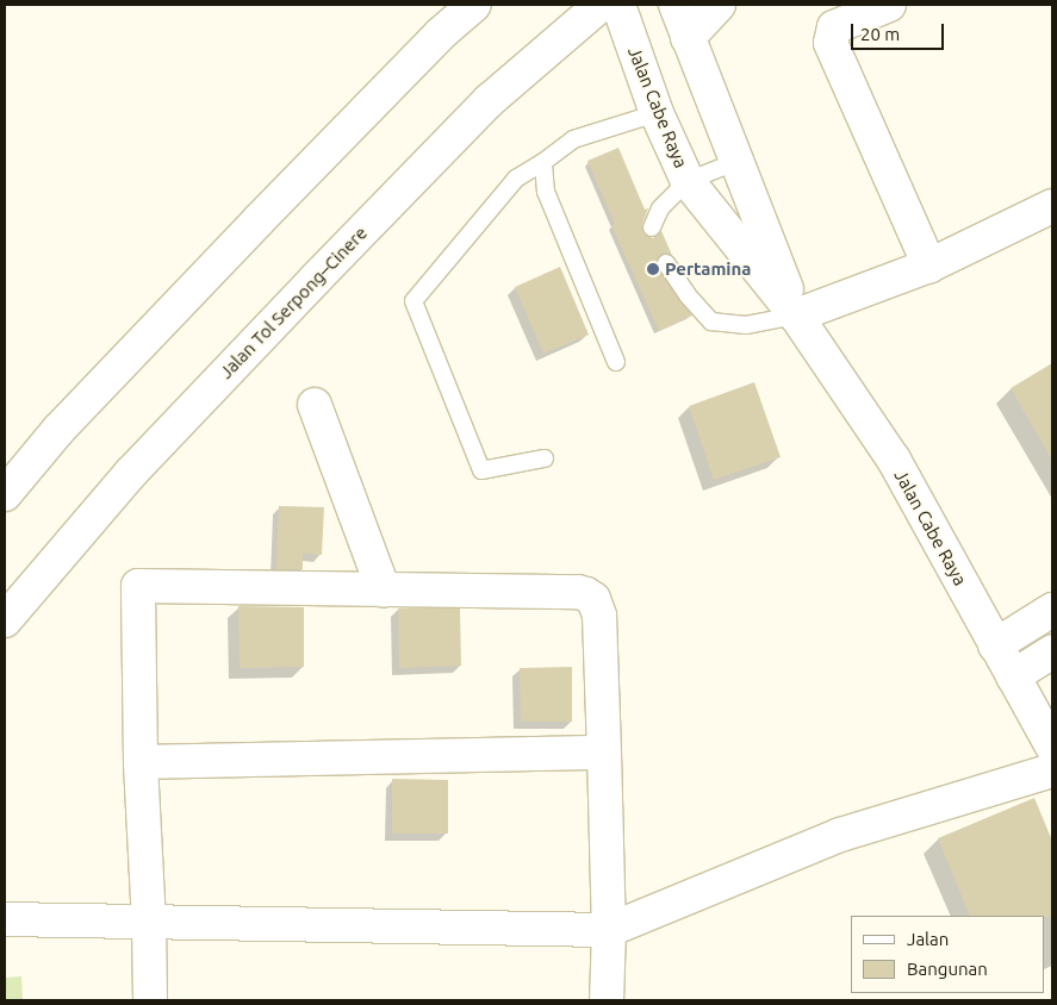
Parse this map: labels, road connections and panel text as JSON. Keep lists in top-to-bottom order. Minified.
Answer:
{"streets":{"main road":["Jalan Cabe Raya","Jalan Tol Serpong–Cinere"]},"places":["Pertamina"],"legend":["Jalan","Bangunan"],"scale_bar":"20 m"}
